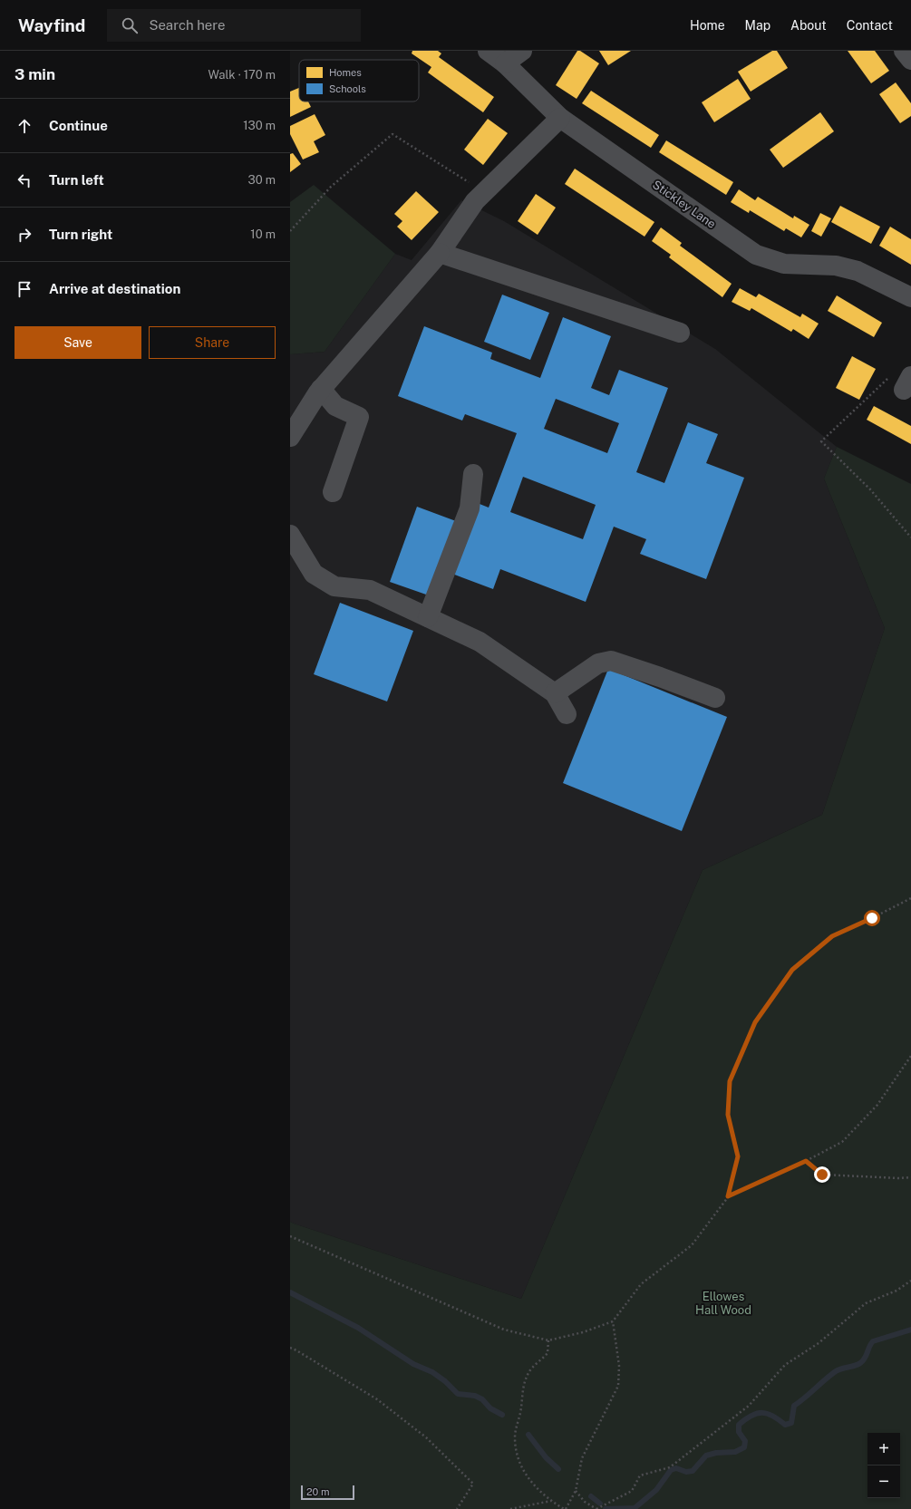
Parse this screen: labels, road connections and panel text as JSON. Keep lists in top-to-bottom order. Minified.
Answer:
{"streets":{"street":["Stickley Lane"]},"parks":["Ellowes Hall Wood"],"legend":["Homes","Schools"],"scale_bar":"20 m","page":{"header":"Wayfind","search":"Search here","nav":["Home","Map","About","Contact"],"heading":["3 min","Walk · 170 m"],"list":[["Continue","130 m"],["Turn left","30 m"],["Turn right","10 m"],"Arrive at destination"],"buttons":["Save","Share"],"map_buttons":["+","−"],"scale":"20 m"}}
